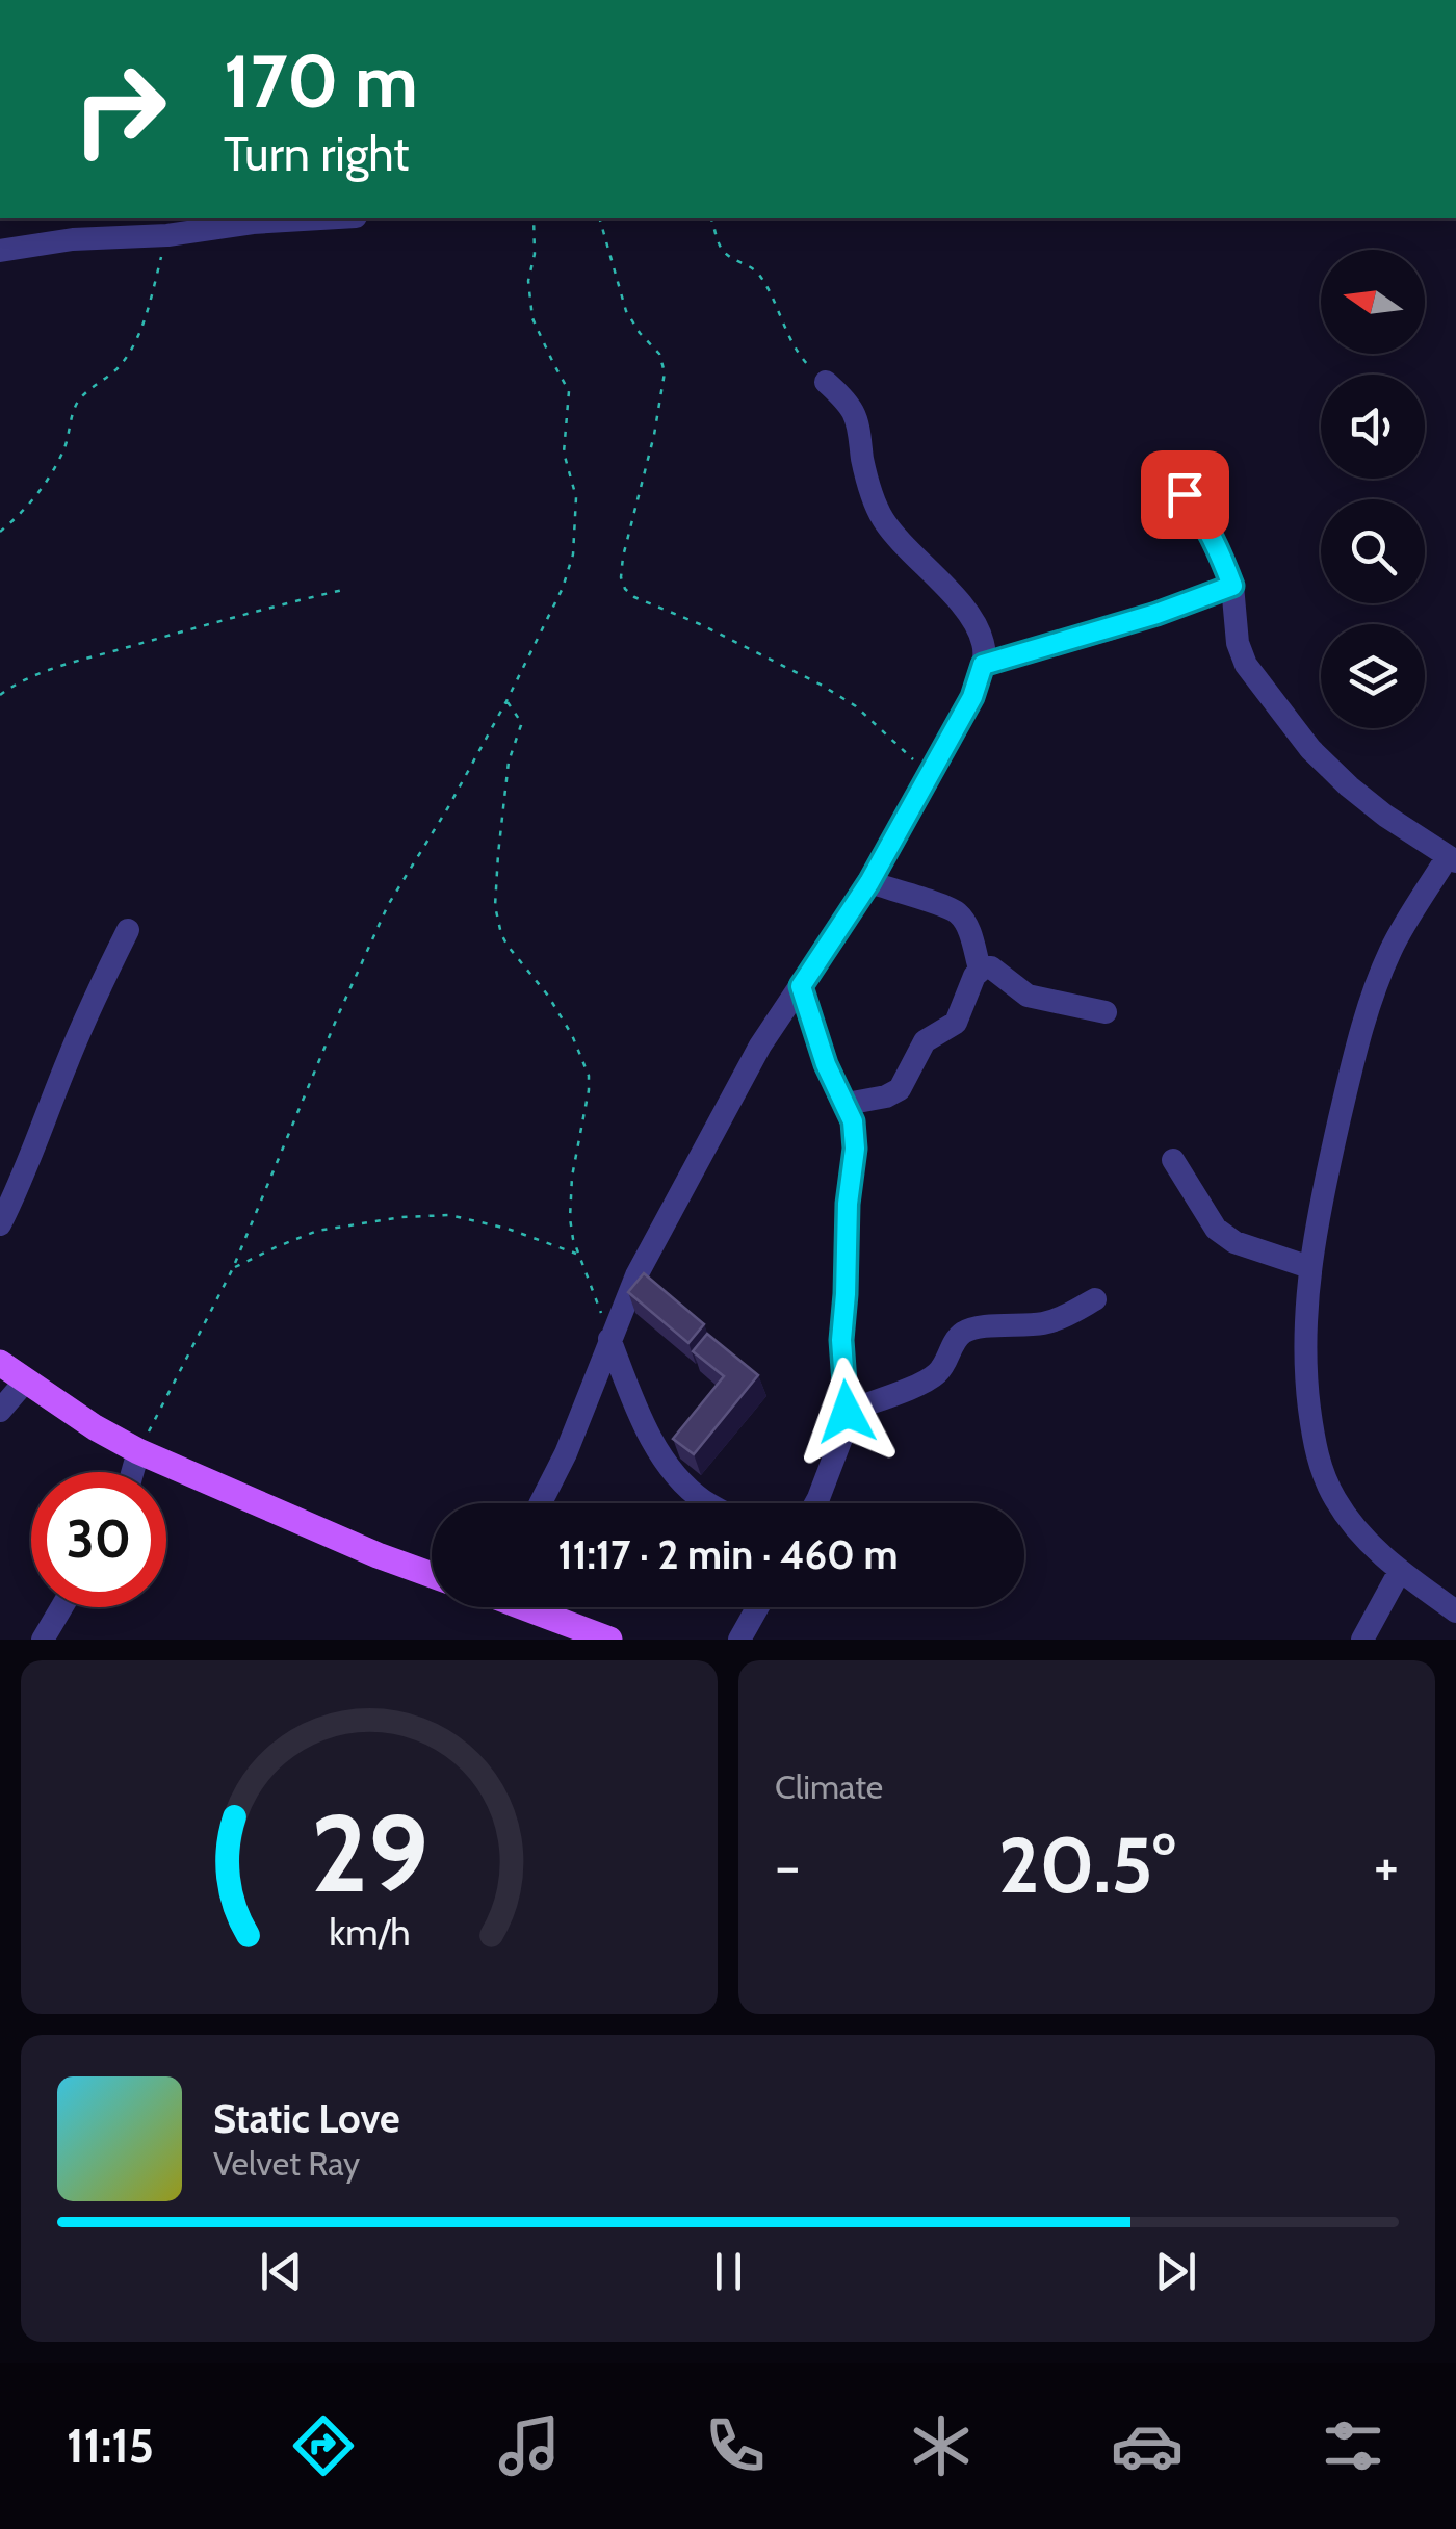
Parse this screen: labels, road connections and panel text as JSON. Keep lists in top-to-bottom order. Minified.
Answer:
{"north":"left","page":{"turn":["170 m","Turn right"],"limit":"30","trip":"11:17 · 2 min · 460 m","tile":"Climate","heat":["−","20.5°","+"],"song":["Static Love","Velvet Ray"],"tabs":"11:15","gauge":["29","km/h"]}}
